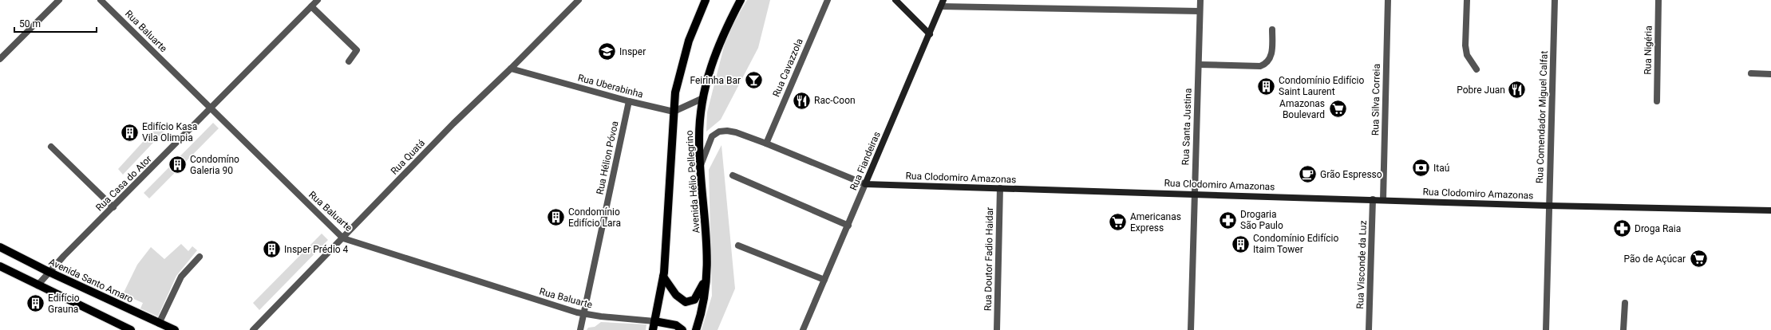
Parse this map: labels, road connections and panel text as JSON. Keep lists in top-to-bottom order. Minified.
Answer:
{"streets":{"main road":["Avenida Hélio Pellegrino","Avenida Santo Amaro"],"street":["Rua Baluarte","Rua Nigéria","Rua Cavazzola","Rua Uberabinha","Rua Silva Correia","Rua Comendador Miguel Calfat","Rua Santa Justina","Rua Quatá","Rua Hélion Póvoa","Rua Fiandeiras","Rua Clodomiro Amazonas","Rua Casa do Ator","Rua Doutor Fadio Haidar","Rua Visconde da Luz"]},"crossings":[["Rua Baluarte","Rua Quatá"],["Rua Baluarte","Rua Hélion Póvoa"],["Rua Baluarte","Avenida Hélio Pellegrino"],["Rua Baluarte","Rua Casa do Ator"],["Rua Cavazzola","Rua Clodomiro Amazonas"],["Rua Uberabinha","Rua Quatá"],["Rua Uberabinha","Rua Hélion Póvoa"],["Rua Uberabinha","Avenida Hélio Pellegrino"],["Rua Silva Correia","Rua Clodomiro Amazonas"],["Rua Comendador Miguel Calfat","Rua Clodomiro Amazonas"],["Rua Santa Justina","Rua Clodomiro Amazonas"],["Rua Fiandeiras","Rua Clodomiro Amazonas"],["Rua Clodomiro Amazonas","Avenida Hélio Pellegrino"],["Rua Clodomiro Amazonas","Rua Doutor Fadio Haidar"],["Rua Clodomiro Amazonas","Rua Visconde da Luz"],["Rua Casa do Ator","Avenida Santo Amaro"]],"places":{"school or university":["Insper"],"bar":["Feirinha Bar"],"building":["Condomínio Edifício Saint Laurent","Edifício Kasa Vila Olimpia","Condomíno Galeria 90","Condomínio Edifício Lara","Condomínio Edifício Itaim Tower","Insper Prédio 4","Edifício Grauna"],"restaurant":["Pobre Juan","Rac-Coon"],"supermarket":["Amazonas Boulevard","Americanas Express","Pão de Açúcar"],"bank":["Itaú"],"cafe":["Grão Espresso"],"pharmacy":["Drogaria São Paulo","Droga Raia"]},"scale_bar":"50 m"}
